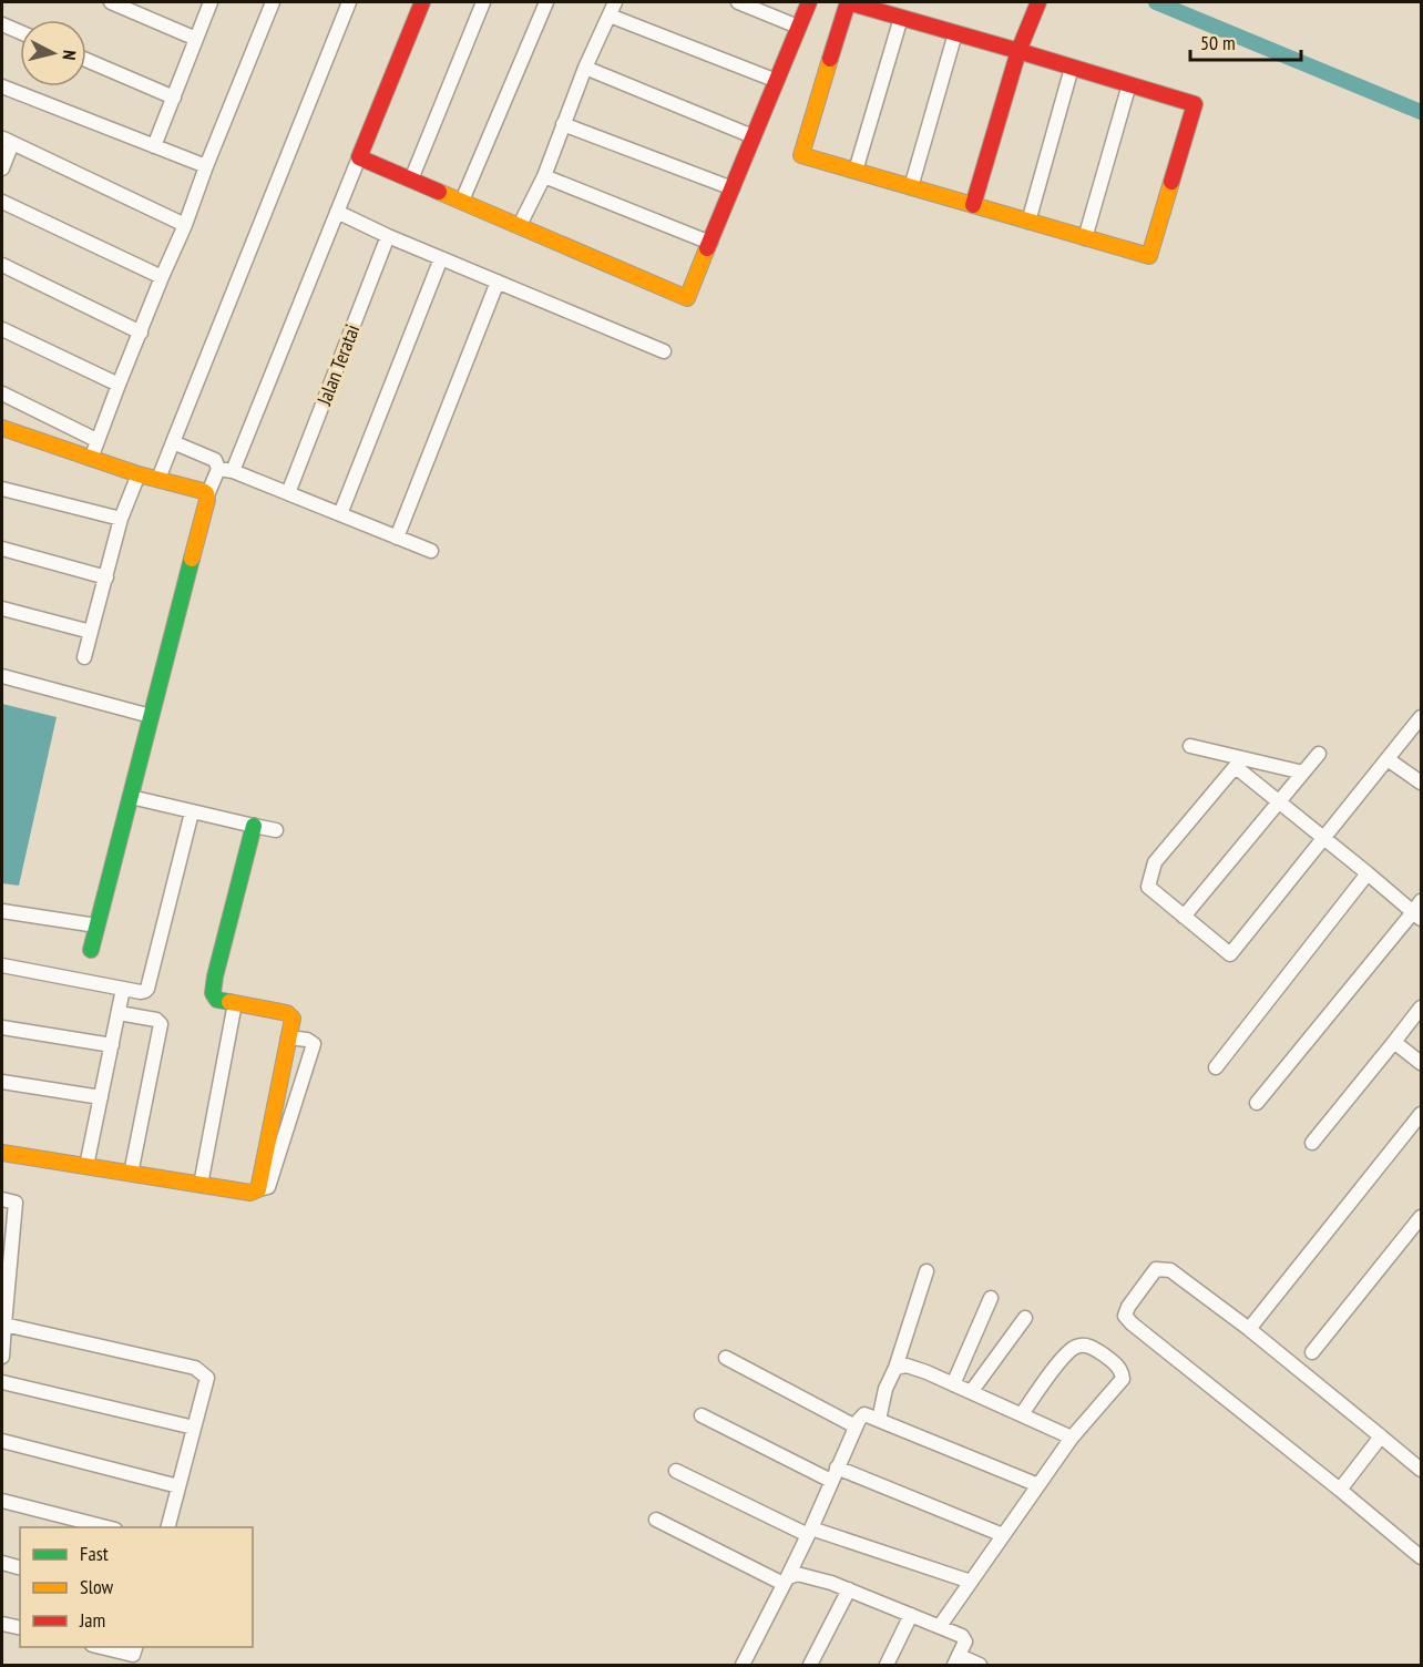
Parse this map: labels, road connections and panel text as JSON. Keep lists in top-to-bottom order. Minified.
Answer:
{"streets":{"street":["Jalan Teratai"]},"legend":["Fast","Slow","Jam"],"scale_bar":"50 m","north":"right"}
